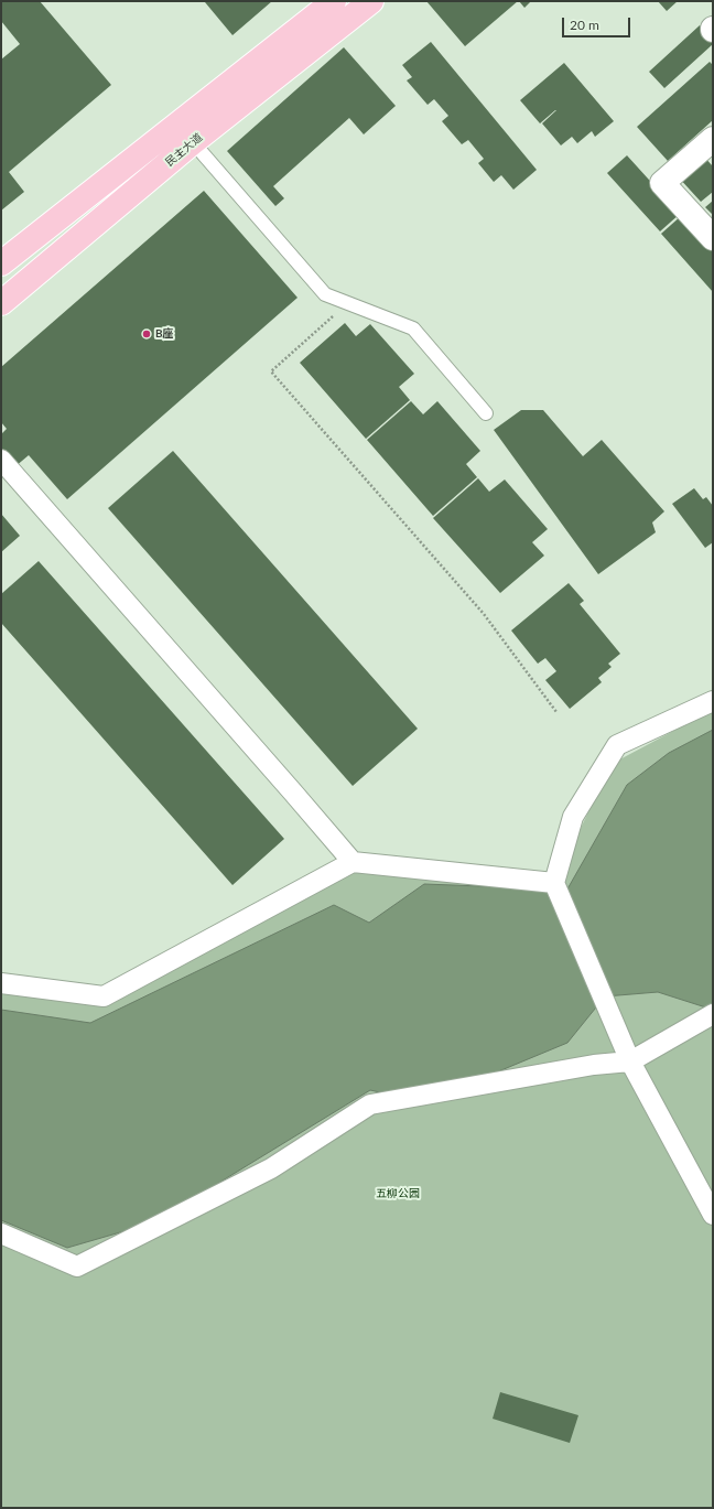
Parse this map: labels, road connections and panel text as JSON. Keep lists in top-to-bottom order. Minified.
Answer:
{"streets":{"main road":["民主大道"]},"parks":["五柳公园"],"places":["B座"],"scale_bar":"20 m"}
